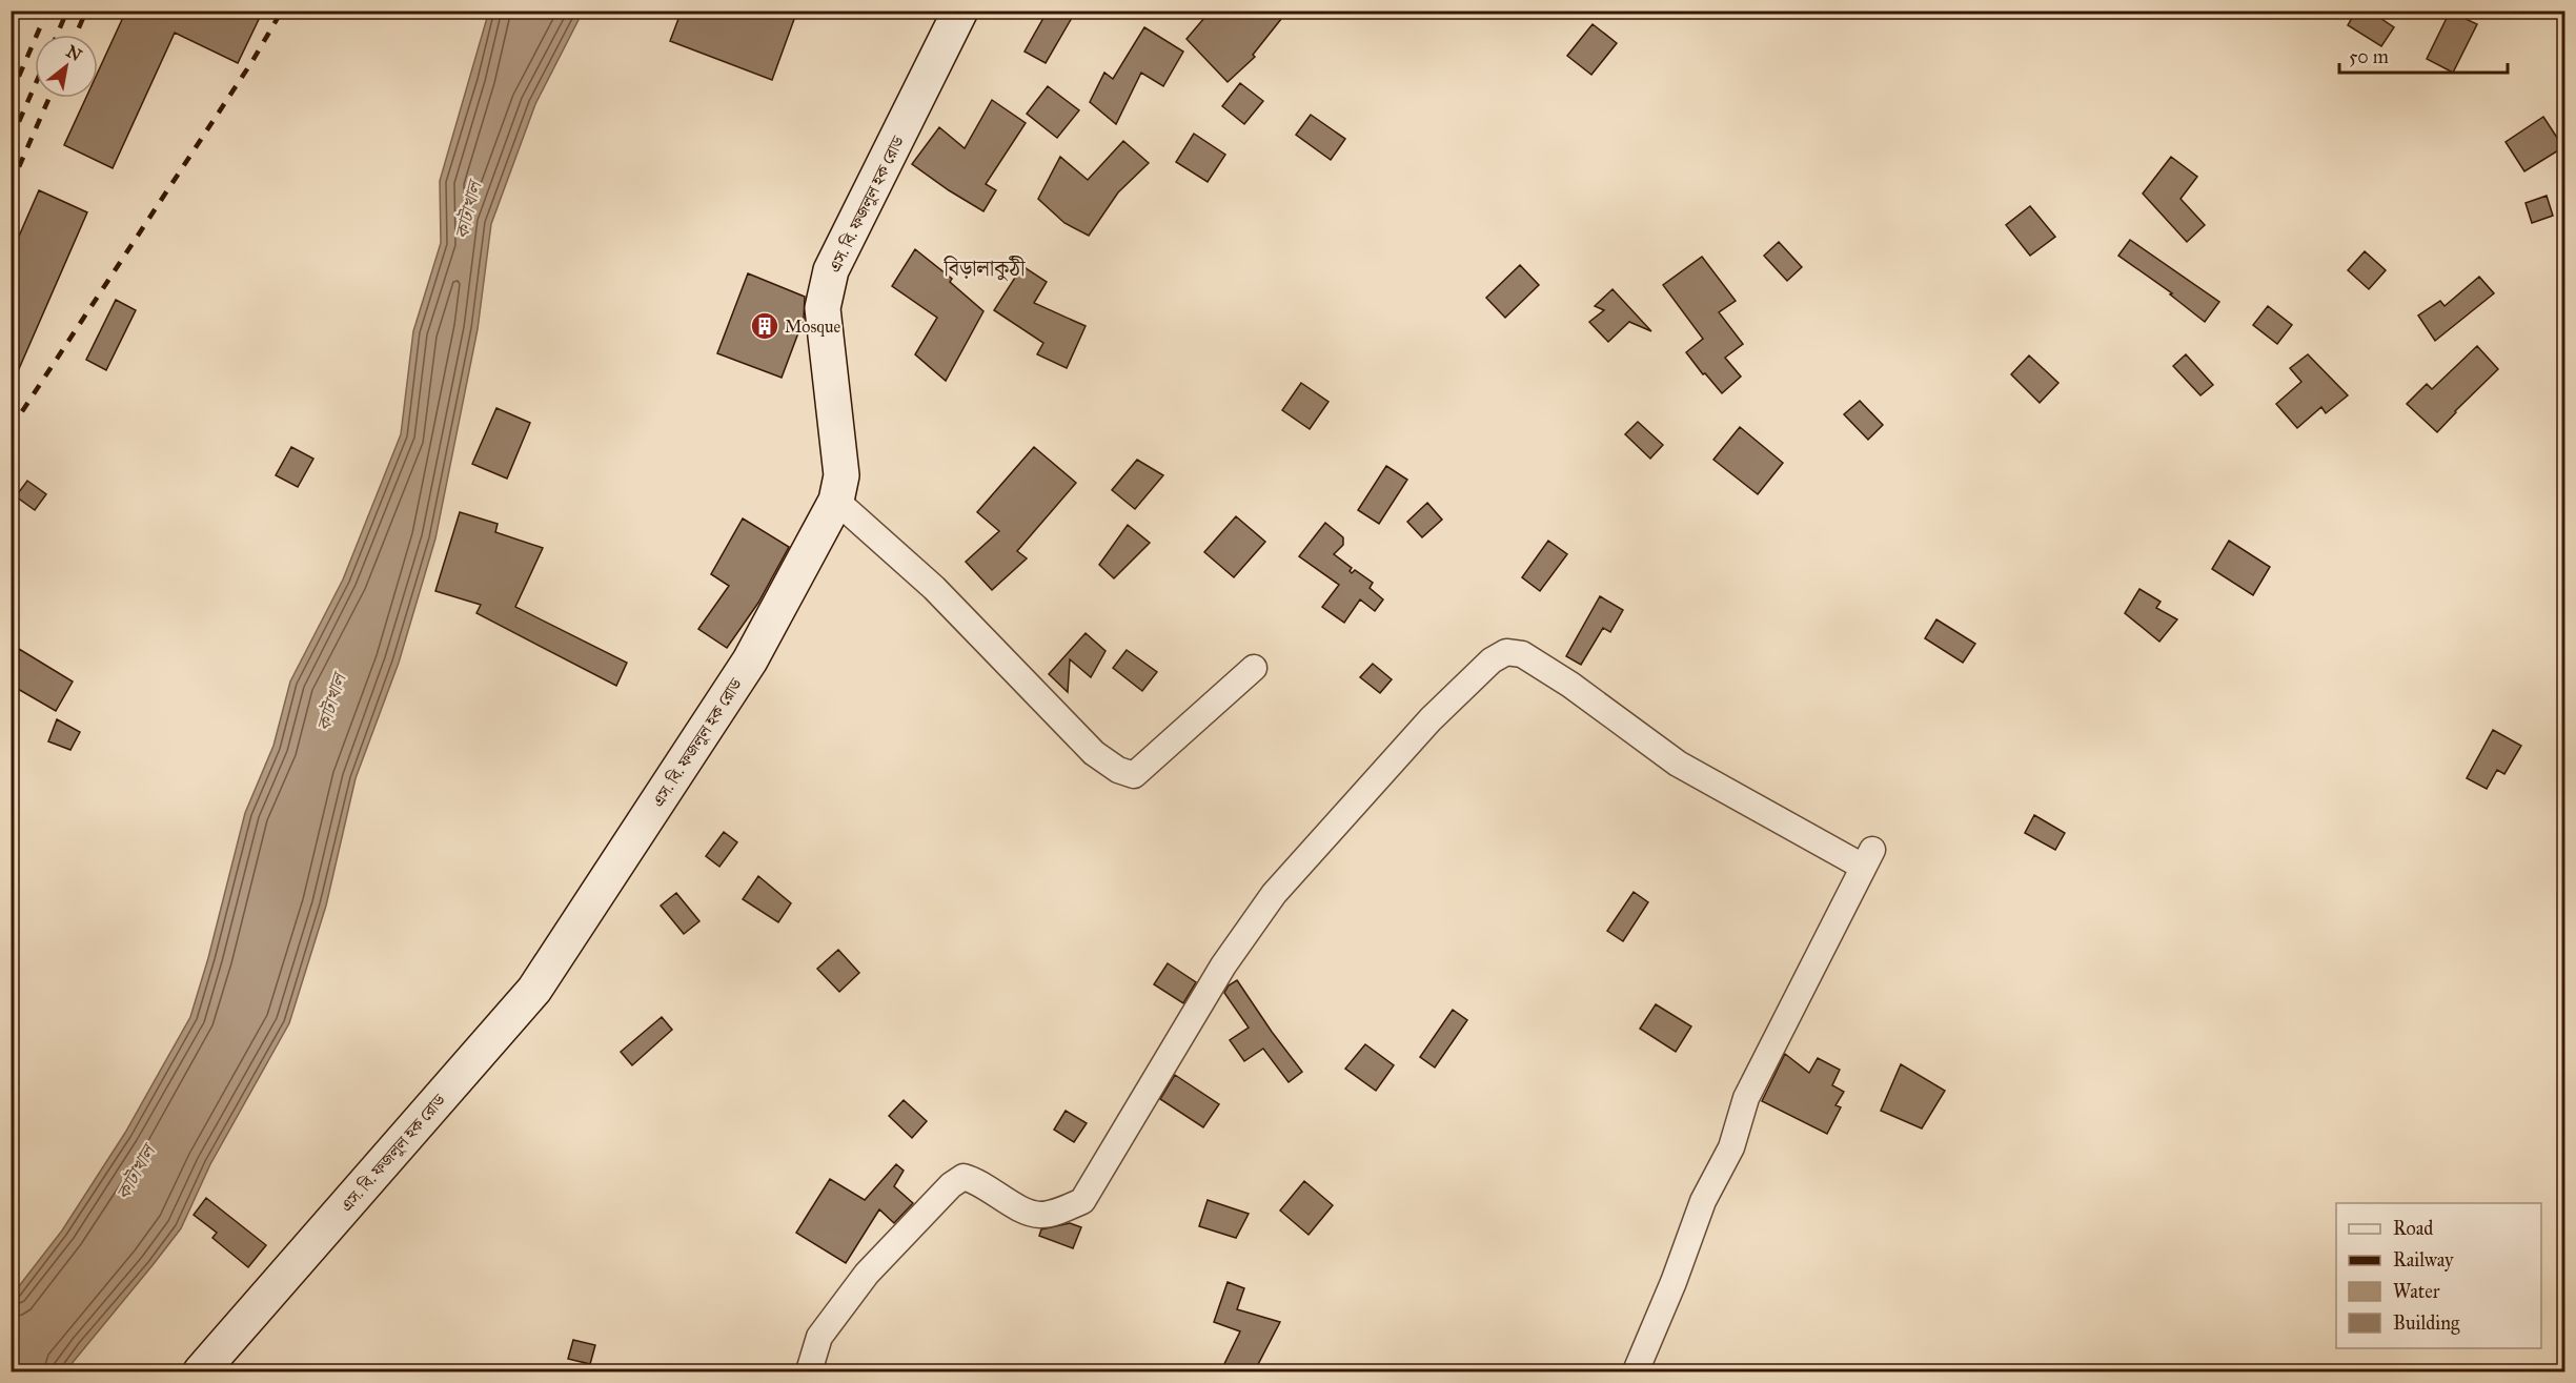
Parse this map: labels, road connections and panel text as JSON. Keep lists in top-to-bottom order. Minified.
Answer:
{"streets":{"main road":["এস. বি. ফজলুল হক রোড"]},"districts":["বিড়ালাকুঠী"],"water":["কাটাখাল"],"places":{"building":["Mosque"]},"legend":["Road","Railway","Water","Building"],"scale_bar":"50 m","north":"top right"}
